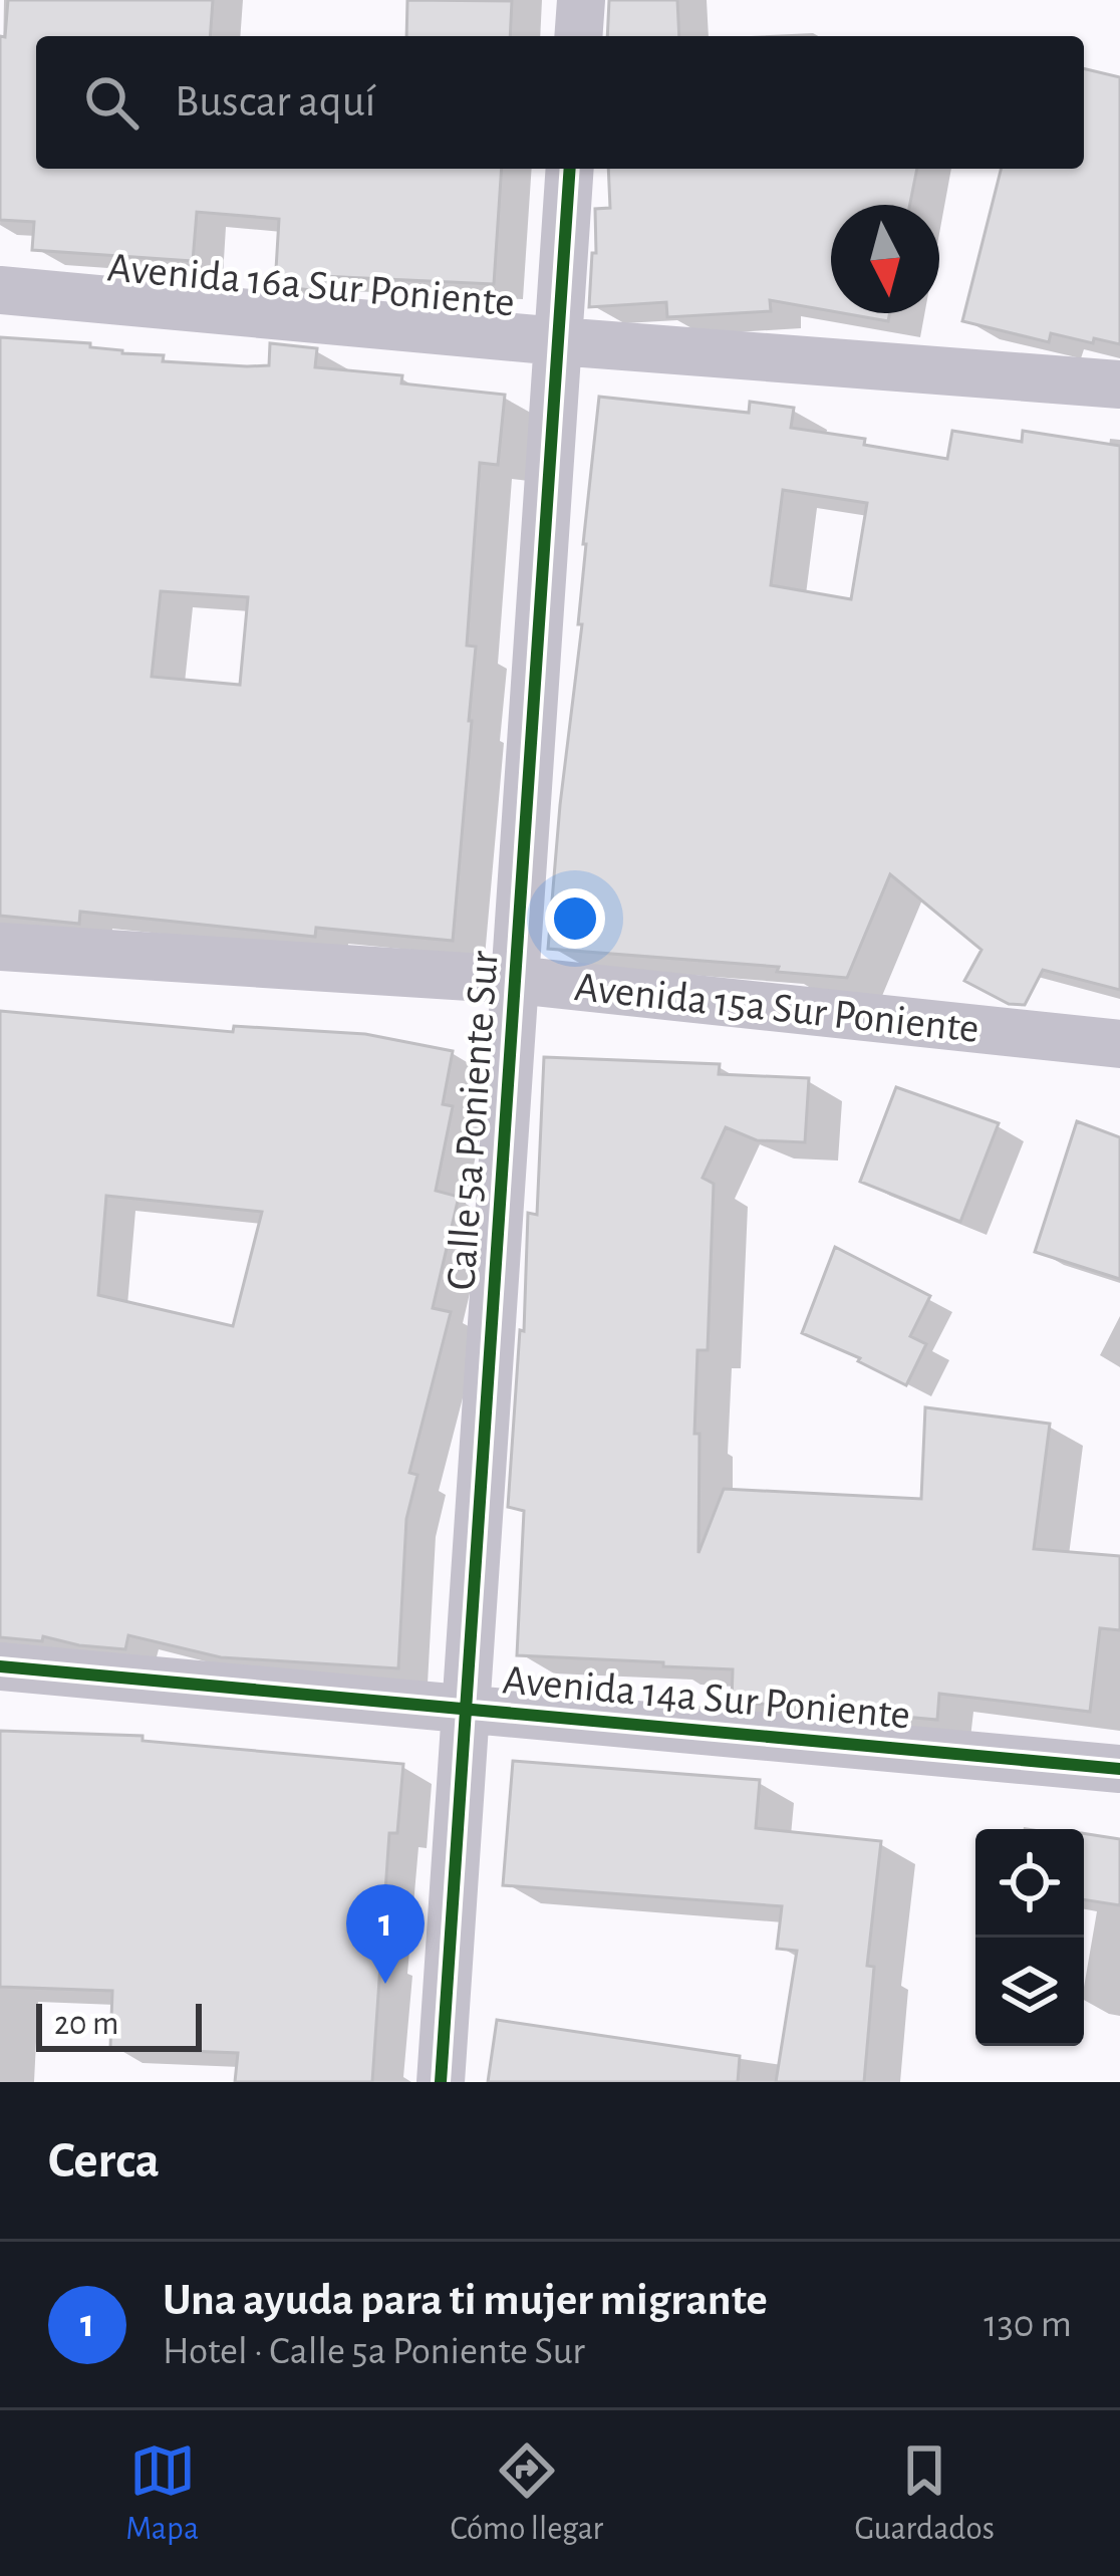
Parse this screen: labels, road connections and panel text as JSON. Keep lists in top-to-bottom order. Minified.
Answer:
{"streets":{"street":["Avenida 16a Sur Poniente","Avenida 15a Sur Poniente","Calle 5a Poniente Sur","Avenida 14a Sur Poniente"]},"crossings":[["Avenida 16a Sur Poniente","Calle 5a Poniente Sur"],["Avenida 15a Sur Poniente","Calle 5a Poniente Sur"],["Calle 5a Poniente Sur","Avenida 14a Sur Poniente"]],"scale_bar":"20 m","north":"bottom","page":{"search":"Buscar aquí","pins":"1","scale":"20 m","heading":"Cerca","list":[{"mark":"1","name":"Una ayuda para ti mujer migrante","note":"Hotel · Calle 5a Poniente Sur","value":"130 m"}],"nav":["Mapa","Cómo llegar","Guardados"]}}
